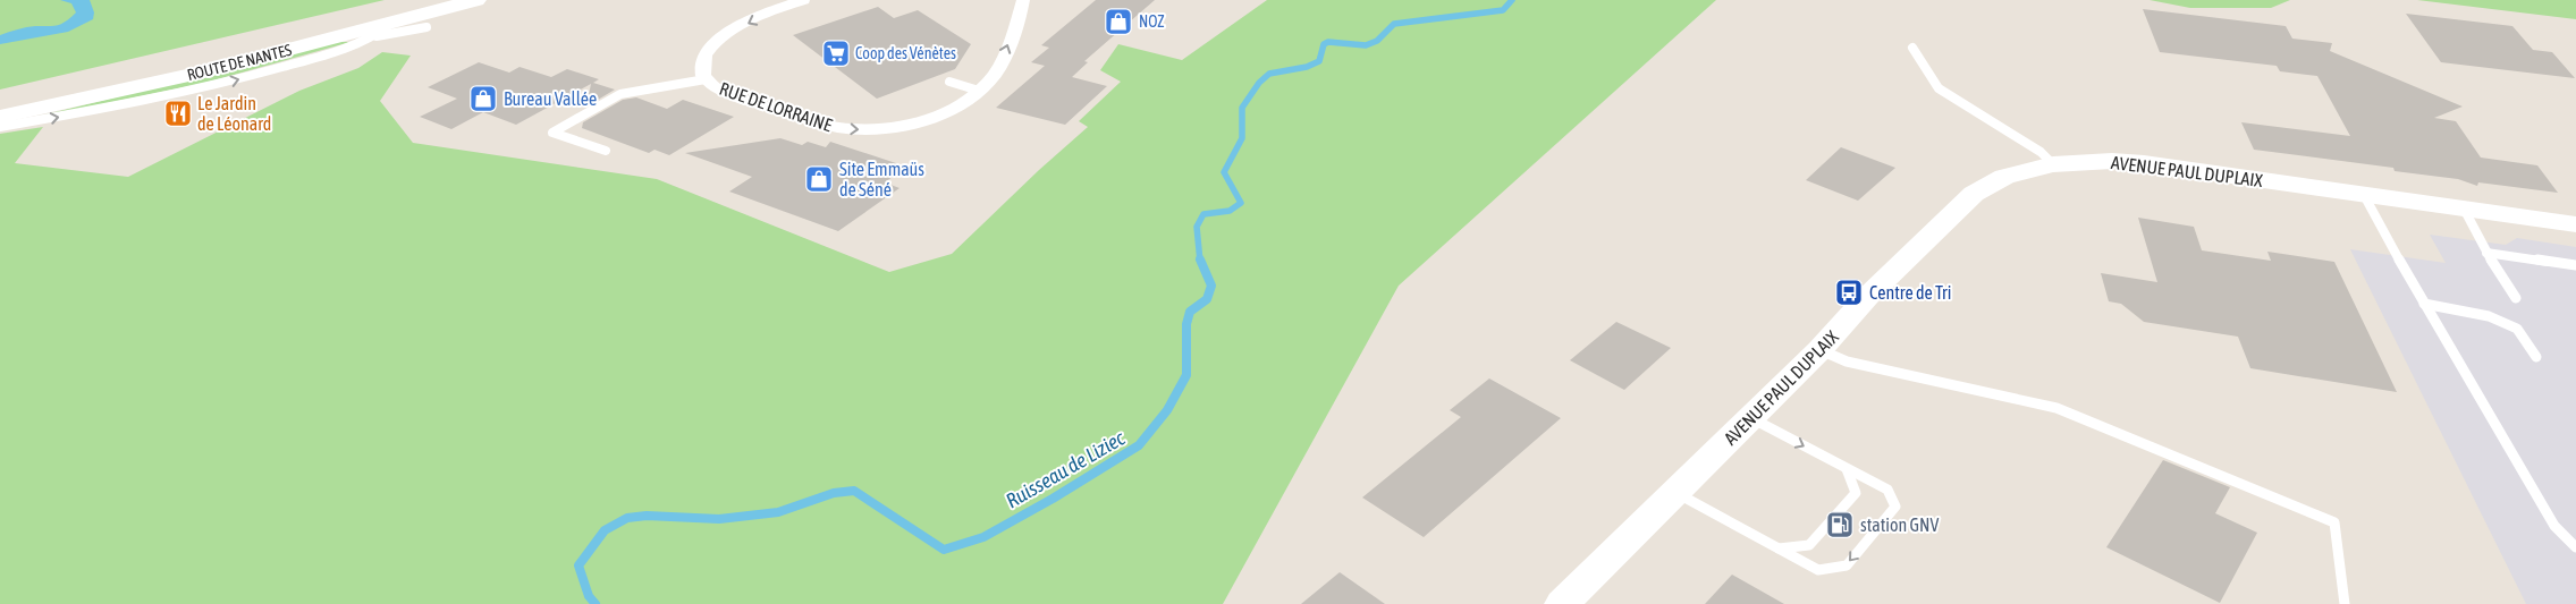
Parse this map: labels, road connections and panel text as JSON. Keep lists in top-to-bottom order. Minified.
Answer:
{"streets":{"main road":["ROUTE DE NANTES","AVENUE PAUL DUPLAIX"],"street":["RUE DE LORRAINE"]},"water":["Ruisseau de Liziec"],"places":{"shop":["NOZ","Bureau Vallée","Site Emmaüs de Séné"],"supermarket":["Coop des Vénètes"],"restaurant":["Le Jardin de Léonard"],"bus stop":["Centre de Tri"],"fuel station":["station GNV"]}}
